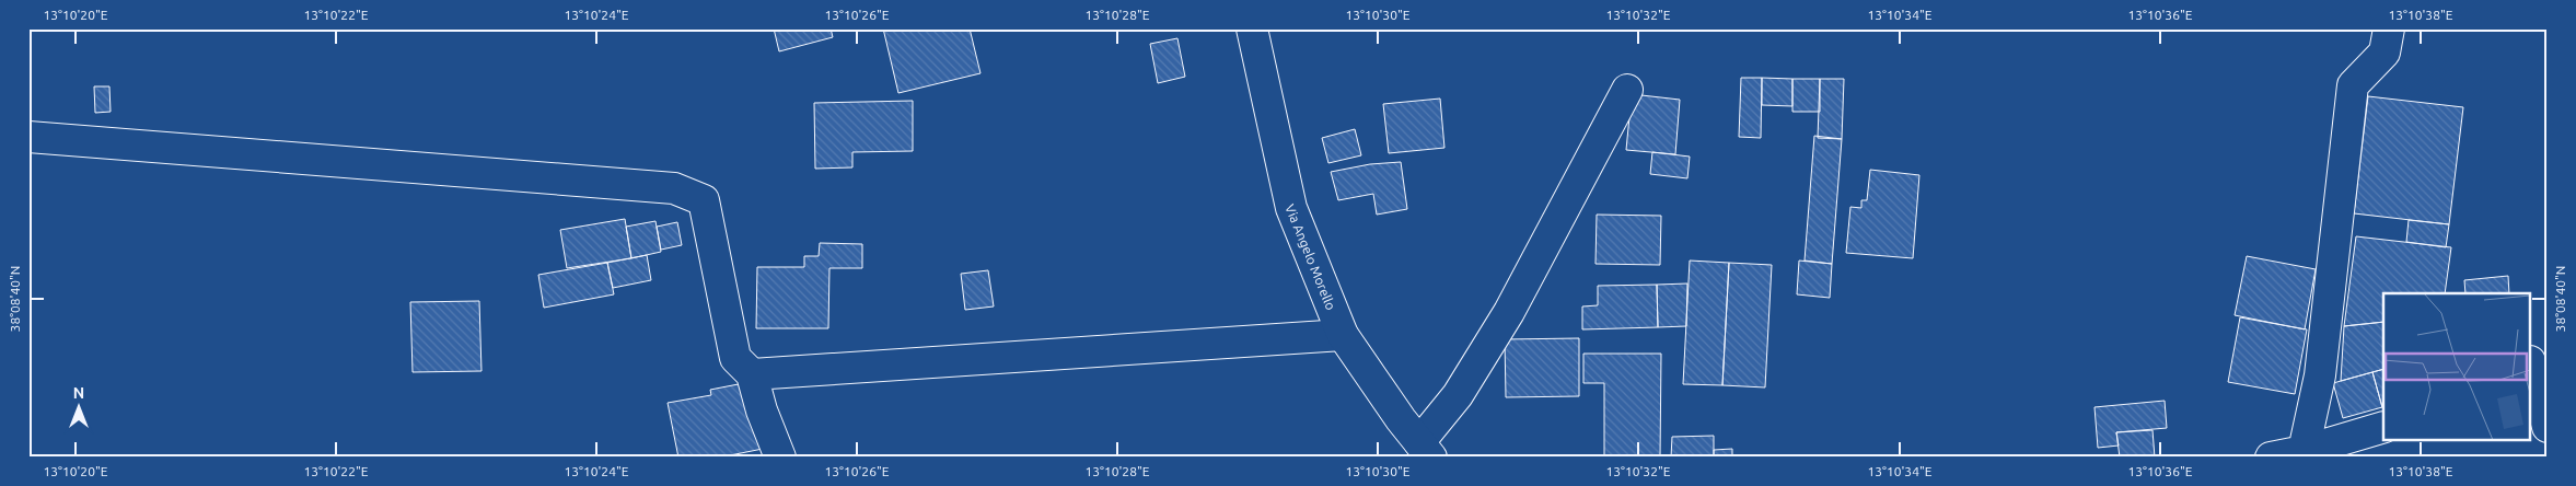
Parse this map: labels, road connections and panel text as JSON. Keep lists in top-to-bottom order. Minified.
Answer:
{"streets":{"street":["Via Angelo Morello"]},"north":"top","coordinates":["13°10'20\"E","13°10'22\"E","13°10'24\"E","13°10'26\"E","13°10'28\"E","13°10'30\"E","13°10'32\"E","13°10'34\"E","13°10'36\"E","13°10'38\"E","38°08'40\"N"]}
